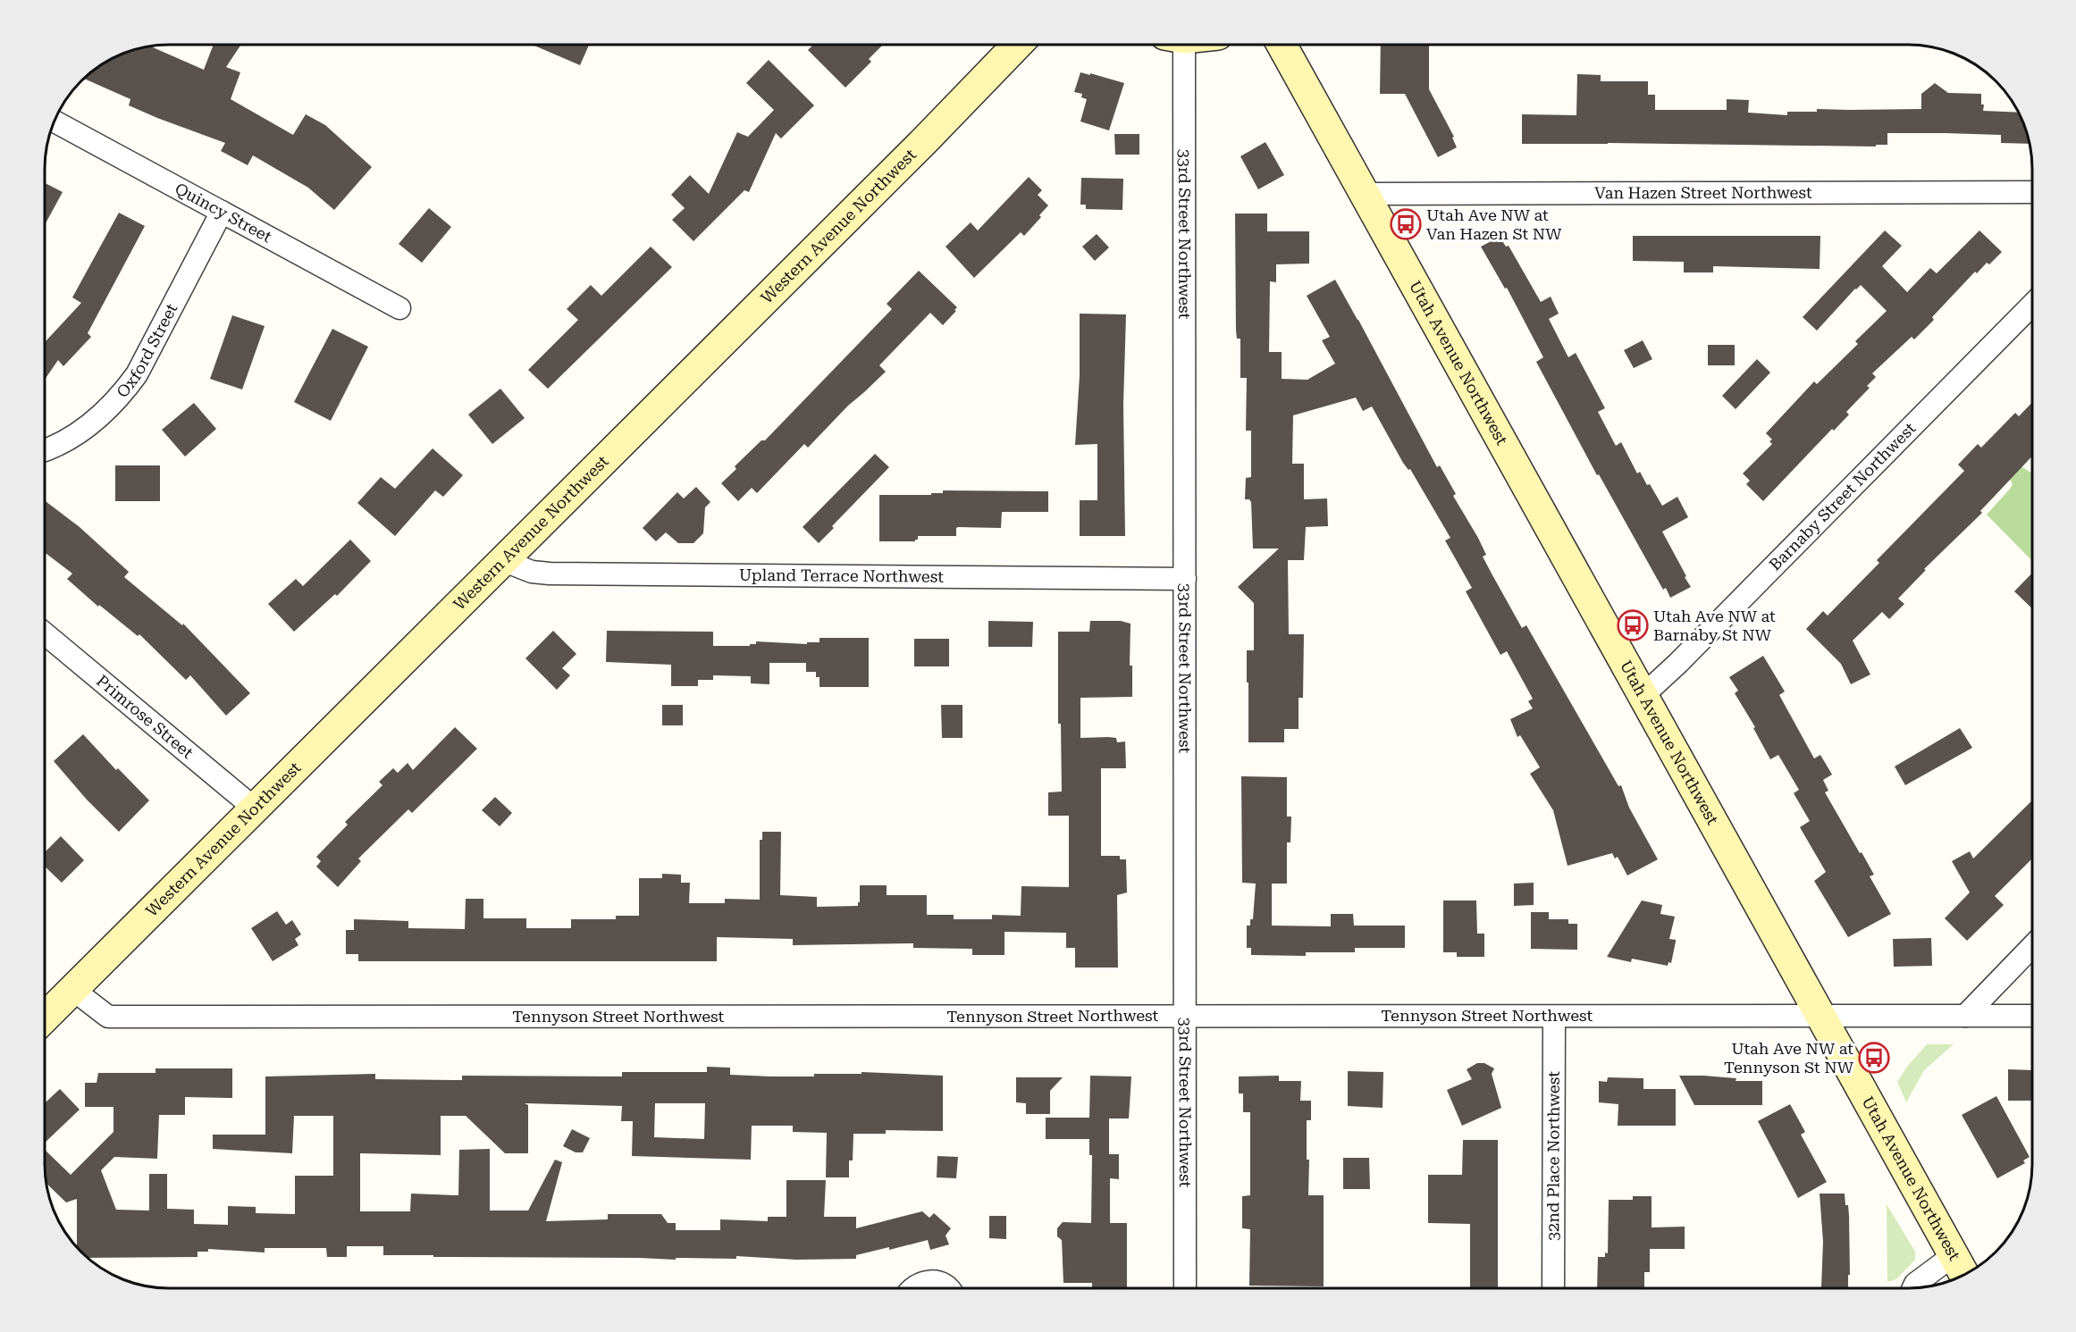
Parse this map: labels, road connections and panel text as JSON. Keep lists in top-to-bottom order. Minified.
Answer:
{"streets":{"street":["Van Hazen Street Northwest","Quincy Street","Western Avenue Northwest","33rd Street Northwest","Oxford Street","Utah Avenue Northwest","Barnaby Street Northwest","Upland Terrace Northwest","Primrose Street","Tennyson Street Northwest","32nd Place Northwest"]},"crossings":[["Van Hazen Street Northwest","Utah Avenue Northwest"],["Quincy Street","Oxford Street"],["Western Avenue Northwest","Upland Terrace Northwest"],["Western Avenue Northwest","Primrose Street"],["Western Avenue Northwest","Tennyson Street Northwest"],["33rd Street Northwest","Upland Terrace Northwest"],["33rd Street Northwest","Tennyson Street Northwest"],["Utah Avenue Northwest","Barnaby Street Northwest"],["Utah Avenue Northwest","Tennyson Street Northwest"],["Tennyson Street Northwest","32nd Place Northwest"]],"places":{"bus stop":["Utah Ave NW at Van Hazen St NW","Utah Ave NW at Barnaby St NW","Utah Ave NW at Tennyson St NW"]}}
